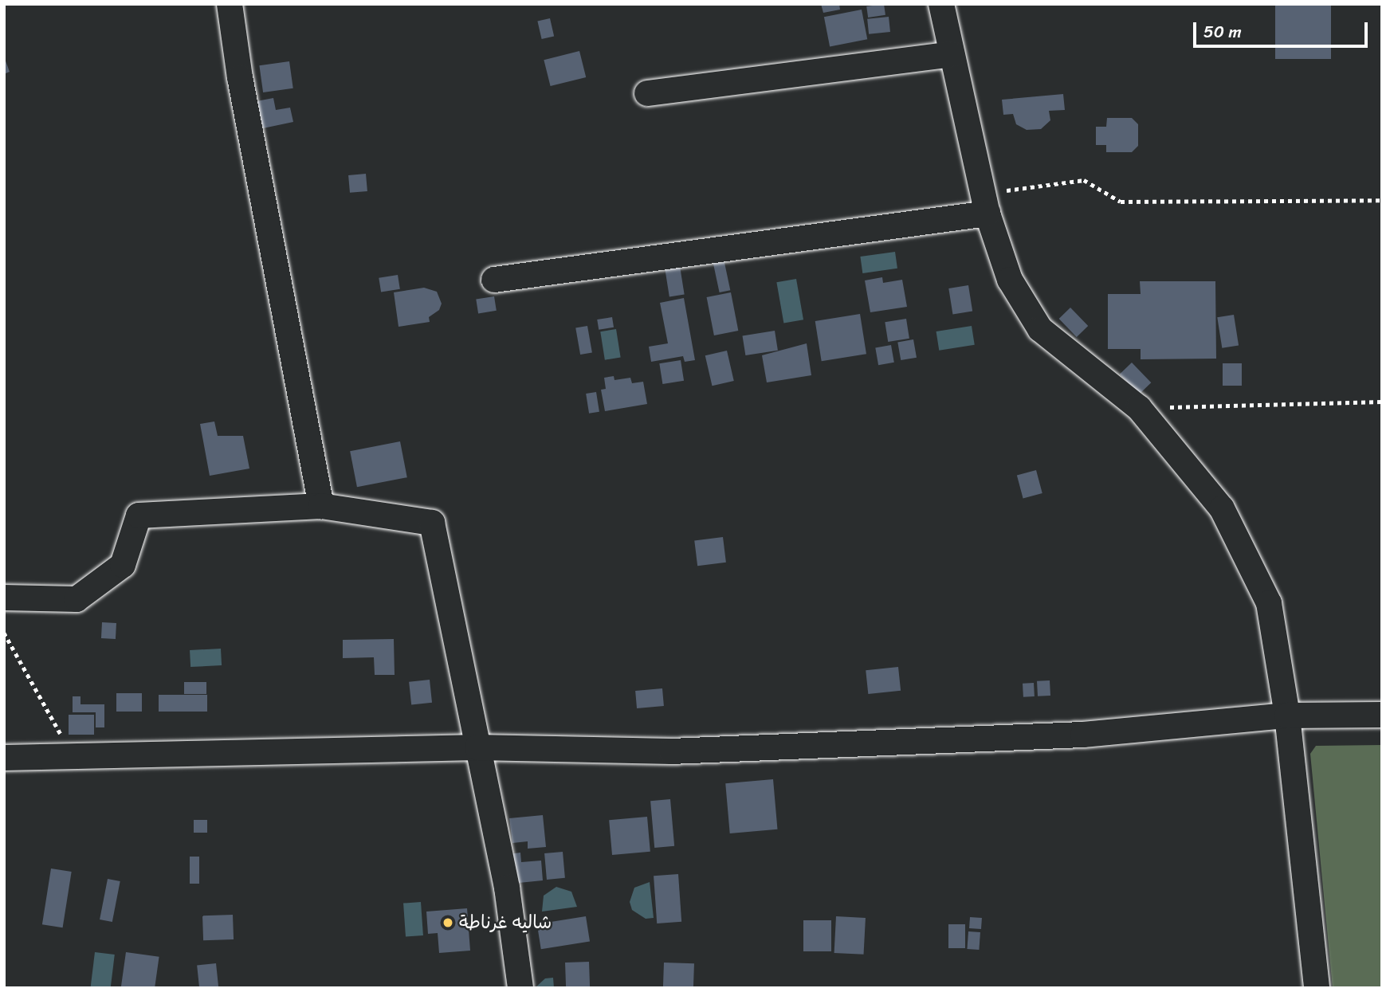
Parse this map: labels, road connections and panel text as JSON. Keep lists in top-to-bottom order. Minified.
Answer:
{"places":["شاليه غرناطة"],"scale_bar":"50 m"}
